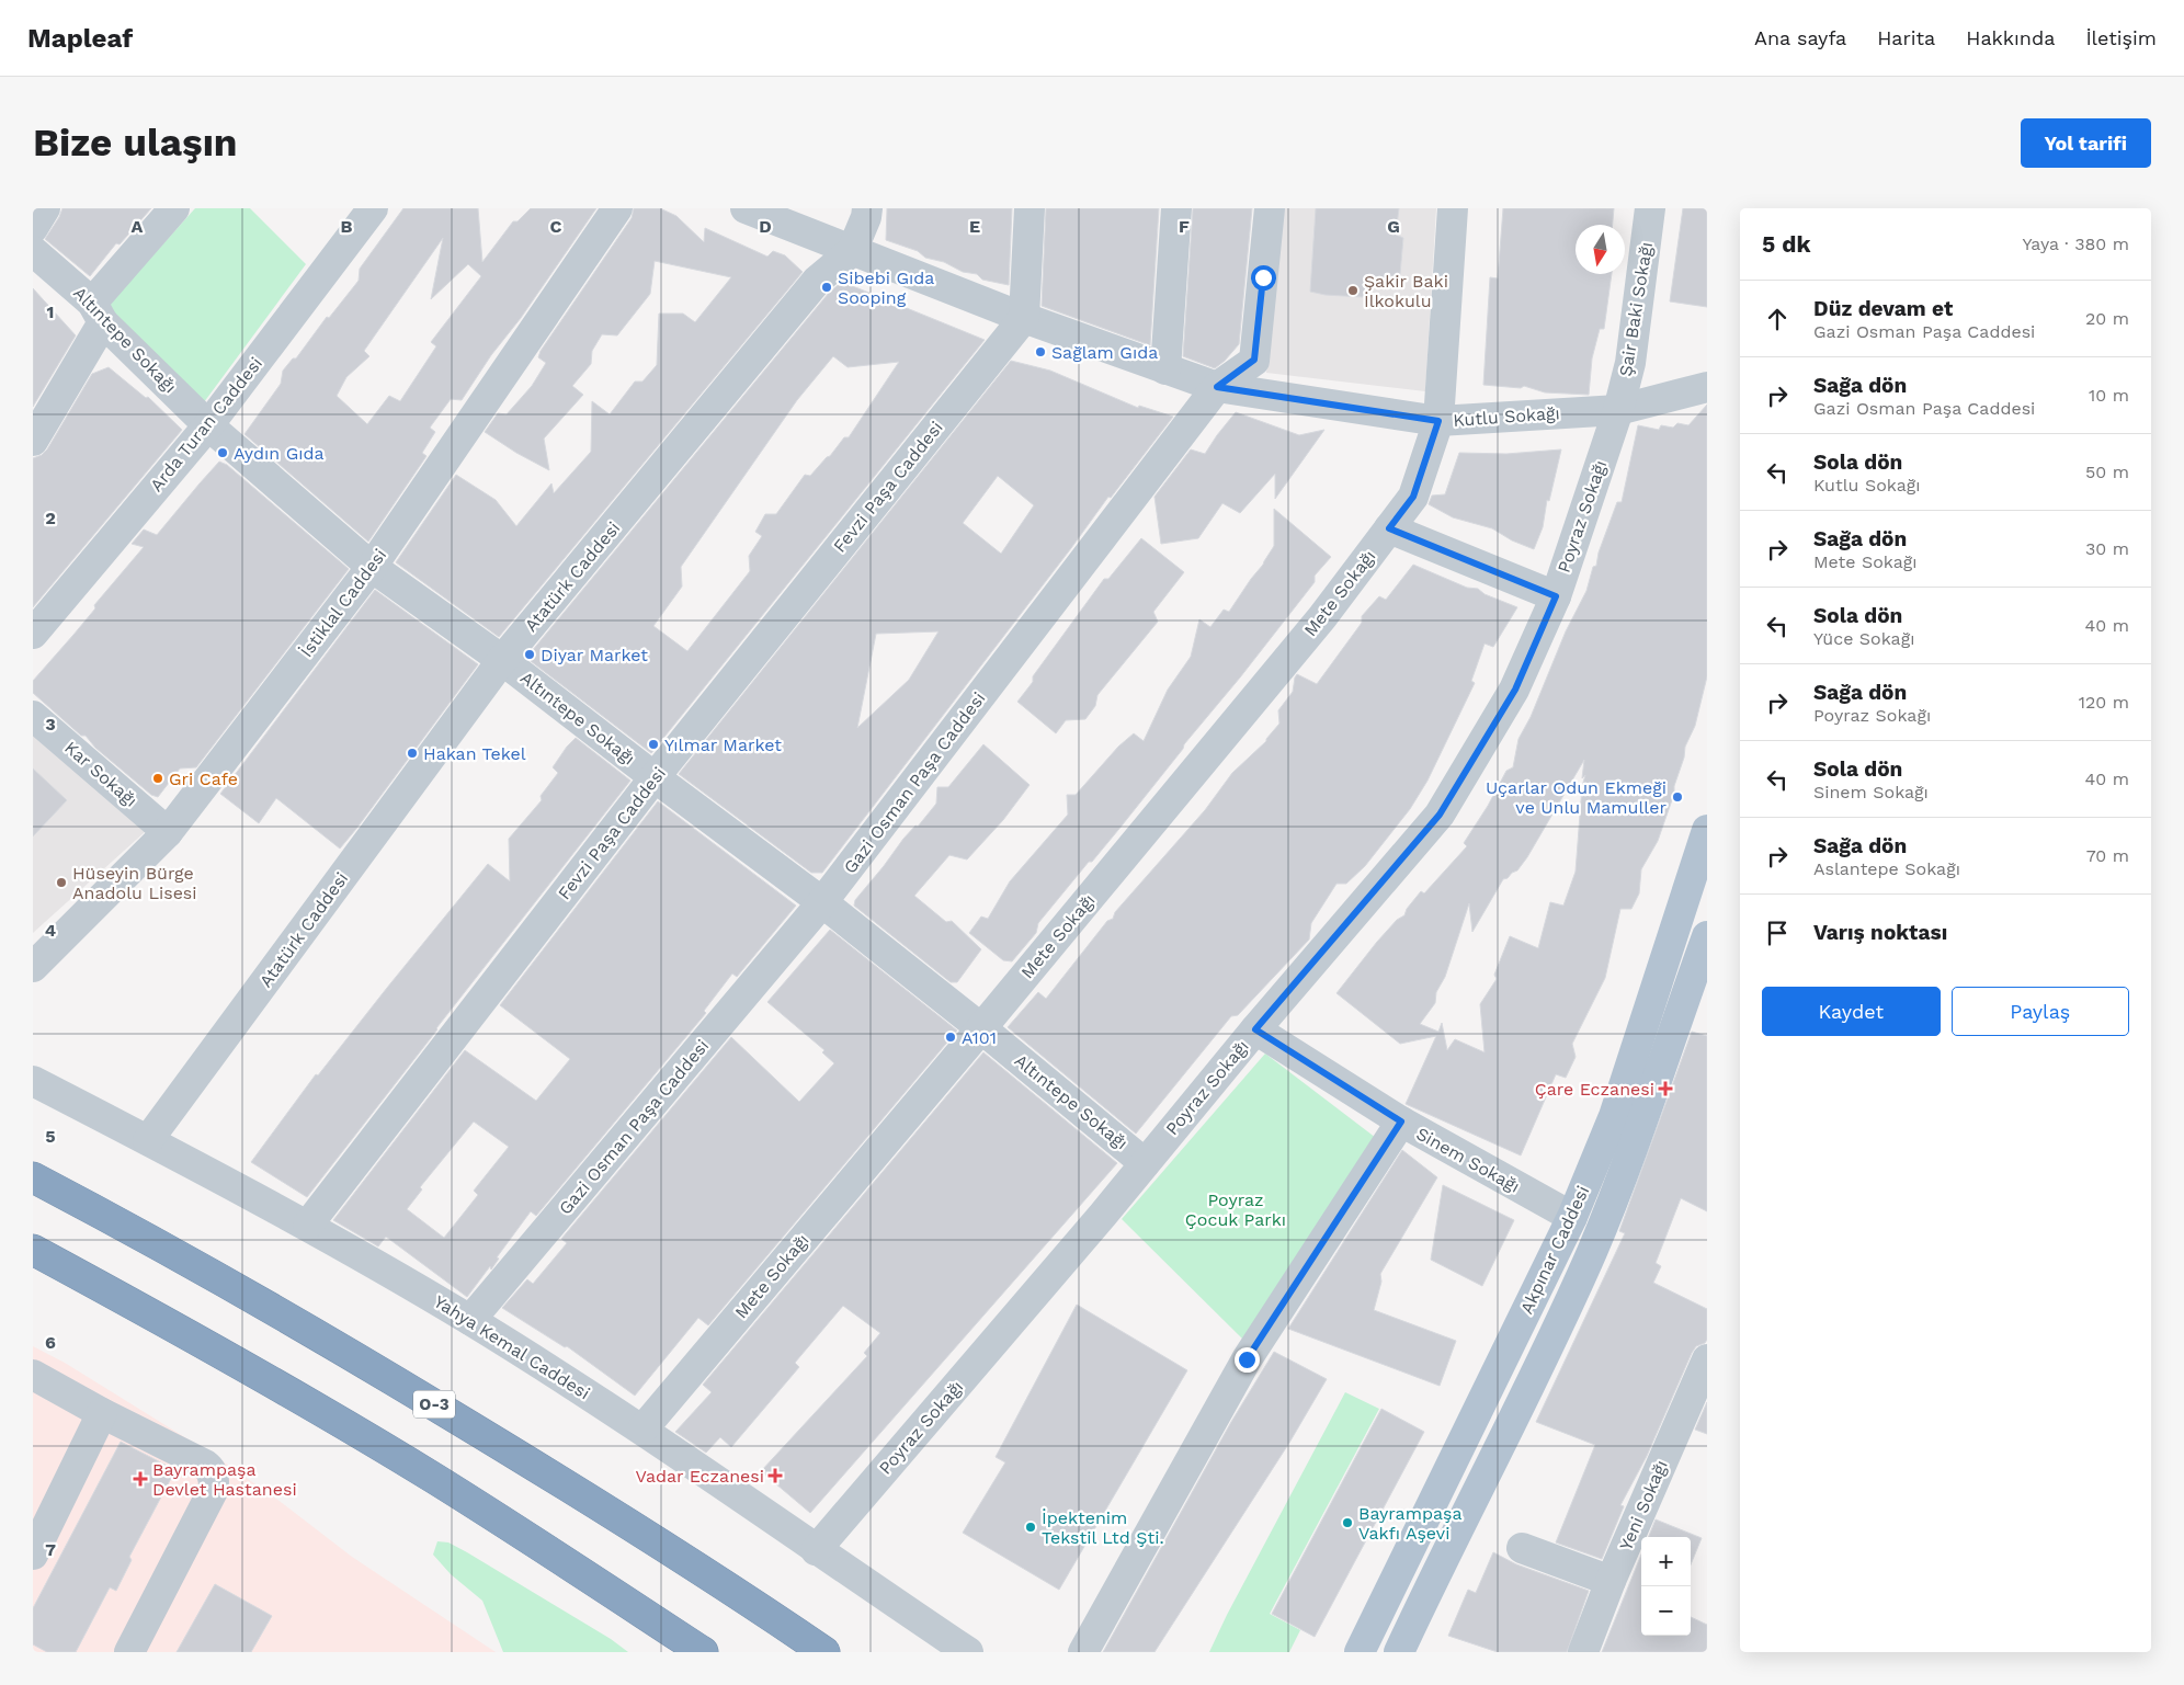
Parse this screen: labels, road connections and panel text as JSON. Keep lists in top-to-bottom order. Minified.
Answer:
{"streets":{"highway":["O-3"],"main road":["Akpınar Caddesi"],"street":["Şair Baki Sokağı","Altıntepe Sokağı","Kutlu Sokağı","Arda Turan Caddesi","Fevzi Paşa Caddesi","Poyraz Sokağı","Atatürk Caddesi","Mete Sokağı","İstiklal Caddesi","Kar Sokağı","Gazi Osman Paşa Caddesi","Sinem Sokağı","Yahya Kemal Caddesi","Yeni Sokağı"]},"crossings":[["Şair Baki Sokağı","Kutlu Sokağı"],["Şair Baki Sokağı","Poyraz Sokağı"],["Altıntepe Sokağı","Arda Turan Caddesi"],["Altıntepe Sokağı","Fevzi Paşa Caddesi"],["Altıntepe Sokağı","Poyraz Sokağı"],["Altıntepe Sokağı","Atatürk Caddesi"],["Altıntepe Sokağı","Mete Sokağı"],["Altıntepe Sokağı","İstiklal Caddesi"],["Altıntepe Sokağı","Gazi Osman Paşa Caddesi"],["Kutlu Sokağı","Fevzi Paşa Caddesi"],["Kutlu Sokağı","Poyraz Sokağı"],["Kutlu Sokağı","Atatürk Caddesi"],["Kutlu Sokağı","Mete Sokağı"],["Kutlu Sokağı","Gazi Osman Paşa Caddesi"],["Fevzi Paşa Caddesi","Yahya Kemal Caddesi"],["Poyraz Sokağı","Sinem Sokağı"],["Poyraz Sokağı","Yahya Kemal Caddesi"],["Atatürk Caddesi","Yahya Kemal Caddesi"],["Mete Sokağı","Yahya Kemal Caddesi"],["İstiklal Caddesi","Kar Sokağı"],["Gazi Osman Paşa Caddesi","Yahya Kemal Caddesi"],["Sinem Sokağı","Akpınar Caddesi"]],"parks":["Poyraz Çocuk Parkı"],"places":{"other":["Sibebi Gıda Sooping","Şakir Baki İlkokulu","Sağlam Gıda","Aydın Gıda","Diyar Market","Yılmar Market","Hakan Tekel","Gri Cafe","Uçarlar Odun Ekmeği ve Unlu Mamuller","Hüseyin Bürge Anadolu Lisesi","A101","Bayrampaşa Vakfı Aşevi","İpektenim Tekstil Ltd Şti."],"health":["Çare Eczanesi","Vadar Eczanesi","Bayrampaşa Devlet Hastanesi"]},"north":"bottom","page":{"header":"Mapleaf","nav":["Ana sayfa","Harita","Hakkında","İletişim"],"buttons":["Yol tarifi",["Kaydet","Paylaş"]],"title":"Bize ulaşın","heading":["5 dk","Yaya · 380 m"],"list":[["Düz devam et","Gazi Osman Paşa Caddesi","20 m"],["Sağa dön","Gazi Osman Paşa Caddesi","10 m"],["Sola dön","Kutlu Sokağı","50 m"],["Sağa dön","Mete Sokağı","30 m"],["Sola dön","Yüce Sokağı","40 m"],["Sağa dön","Poyraz Sokağı","120 m"],["Sola dön","Sinem Sokağı","40 m"],["Sağa dön","Aslantepe Sokağı","70 m"],"Varış noktası"],"map_buttons":["+","−"]},"grid":{"columns":["A","B","C","D","E","F","G"],"rows":["1","2","3","4","5","6","7"]}}
